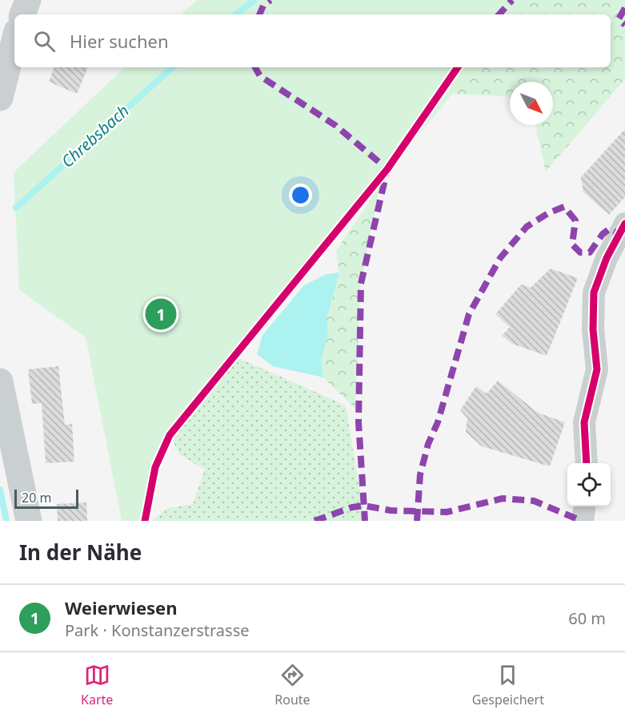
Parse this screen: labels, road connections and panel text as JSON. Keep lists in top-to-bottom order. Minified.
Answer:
{"water":["Chrebsbach"],"scale_bar":"20 m","north":"bottom right","page":{"search":"Hier suchen","pins":"1","scale":"20 m","heading":"In der Nähe","list":[{"mark":"1","name":"Weierwiesen","note":"Park · Konstanzerstrasse","value":"60 m"}],"nav":["Karte","Route","Gespeichert"]}}
